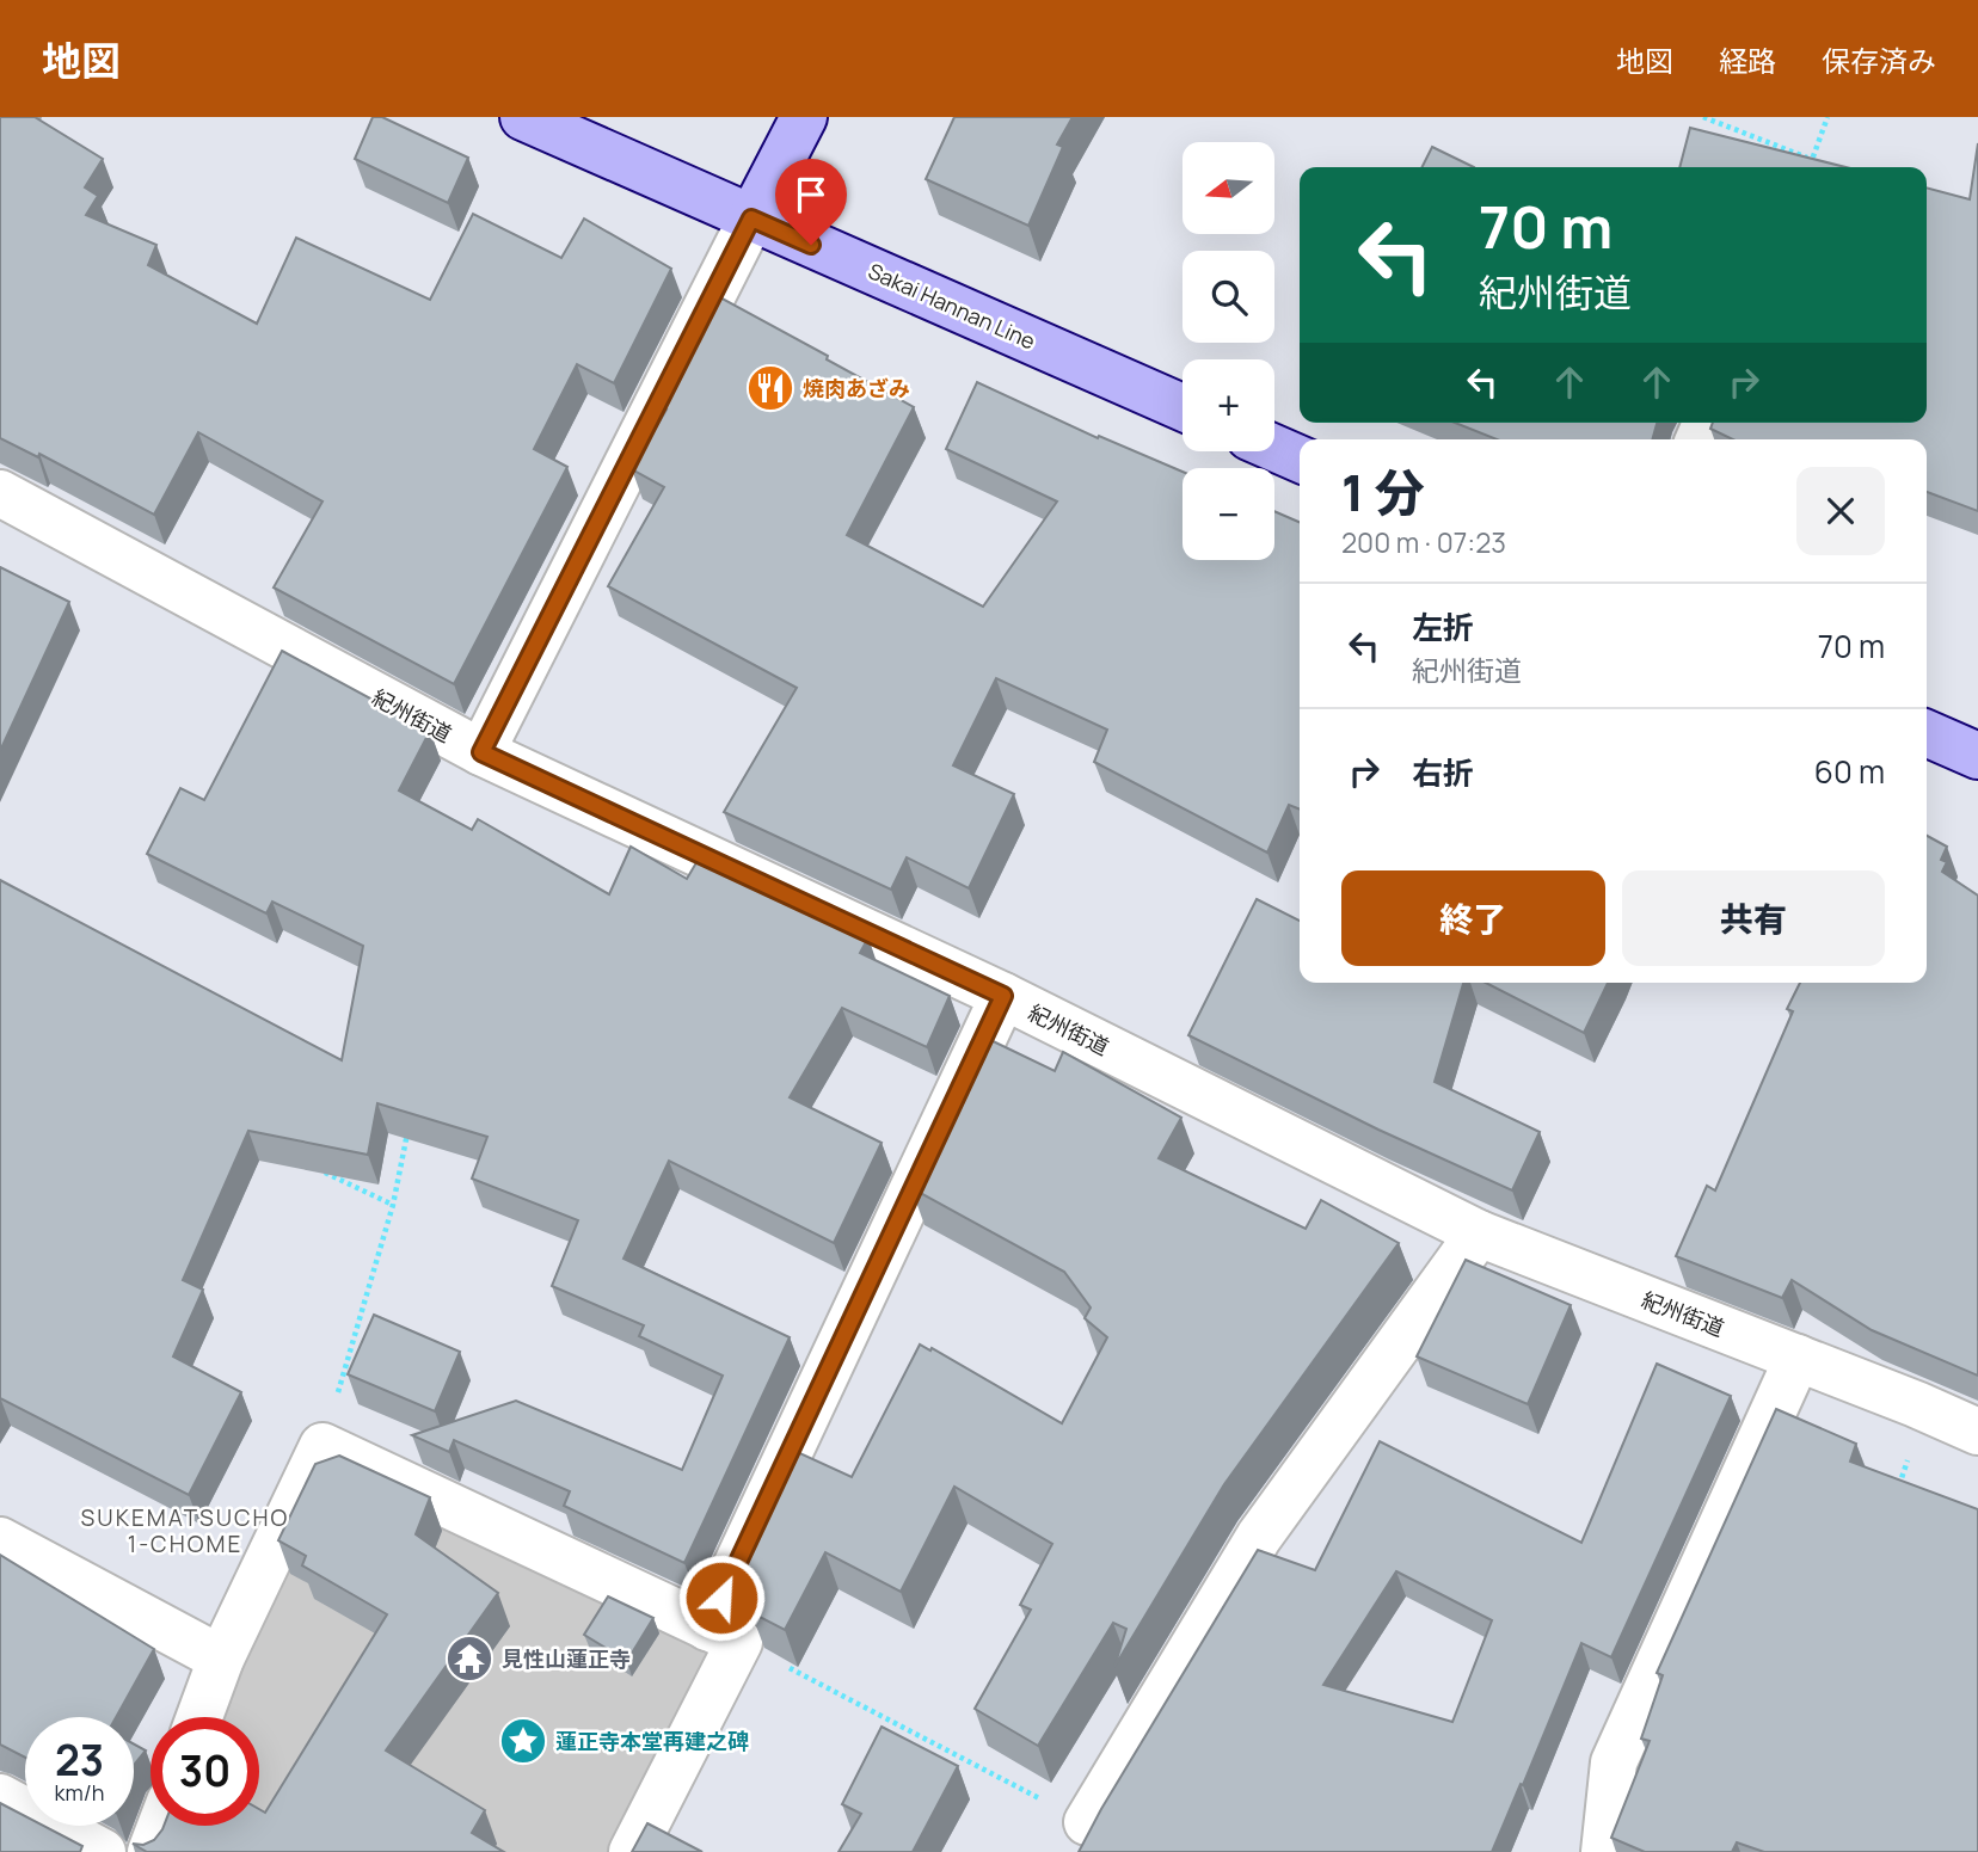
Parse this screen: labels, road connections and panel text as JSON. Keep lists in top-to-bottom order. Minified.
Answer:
{"streets":{"main road":["Sakai Hannan Line"],"street":["紀州街道"]},"districts":["SUKEMATSUCHO 1-CHOME"],"places":{"restaurant":["焼肉あざみ"],"temple":["見性山蓮正寺"],"place":["蓮正寺本堂再建之碑"]},"north":"left","page":{"header":"地図","nav":["地図","経路","保存済み"],"map_buttons":["+","−"],"turn":["70 m","紀州街道"],"heading":["1 分","200 m · 07:23"],"list":[{"name":"左折","note":"紀州街道","value":"70 m"},{"name":"右折","value":"60 m"}],"buttons":["終了","共有"],"speed":"23 km/h","limit":"30"}}
